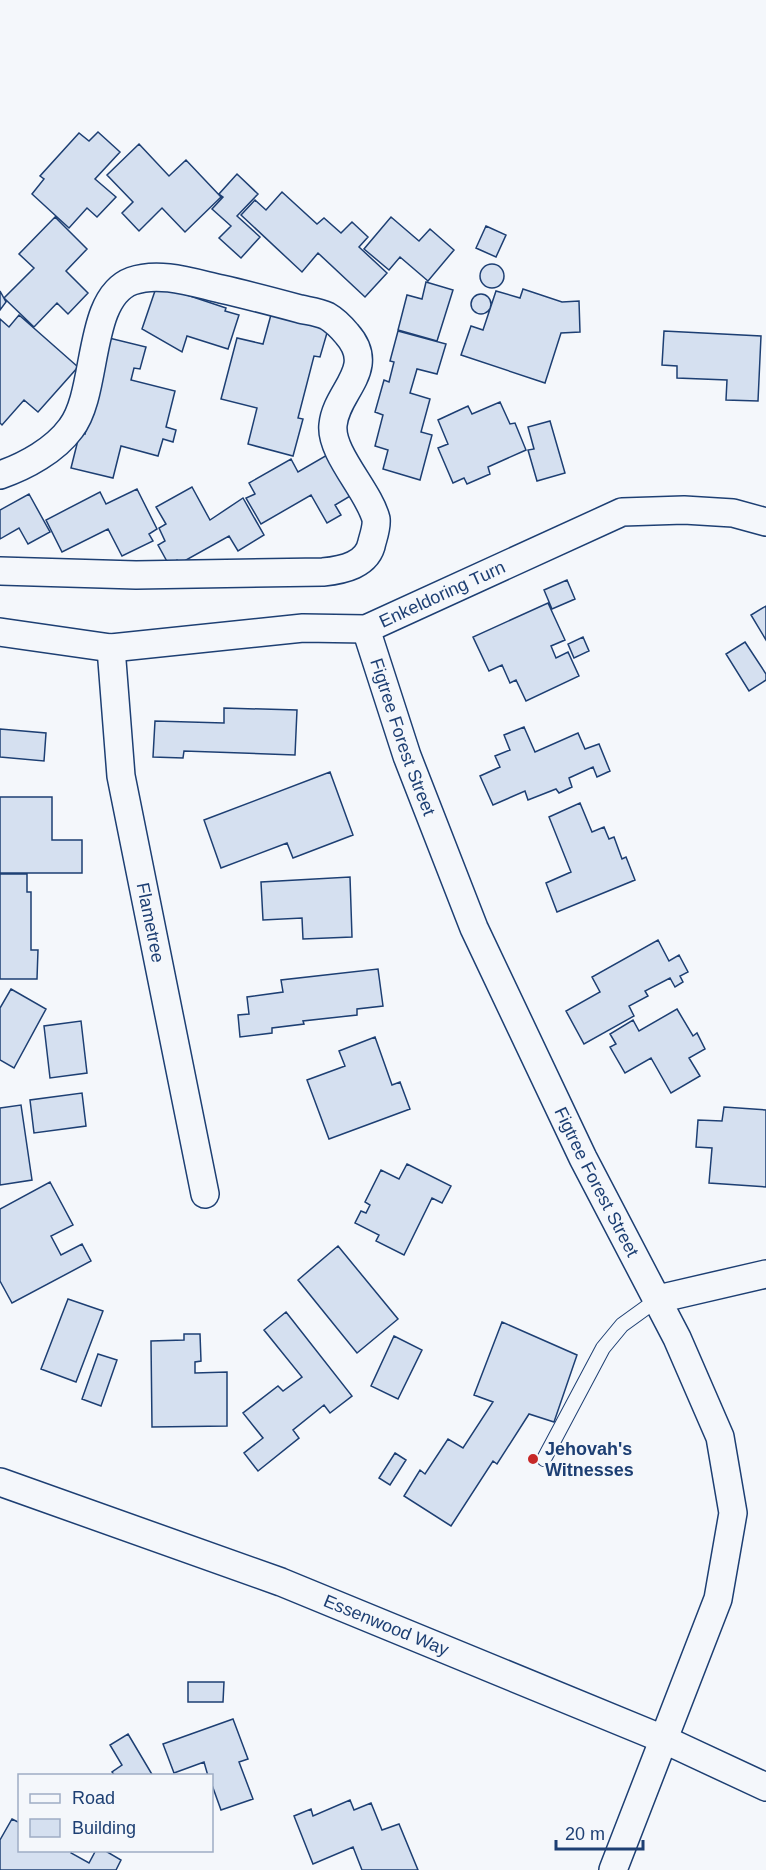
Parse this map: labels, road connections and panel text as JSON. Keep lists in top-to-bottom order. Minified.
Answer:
{"streets":{"street":["Enkeldoring Turn","Figtree Forest Street","Flametree","Essenwood Way"]},"crossings":[["Enkeldoring Turn","Figtree Forest Street"],["Enkeldoring Turn","Flametree"],["Figtree Forest Street","Essenwood Way"]],"places":["Jehovah's Witnesses"],"legend":["Road","Building"],"scale_bar":"20 m"}
